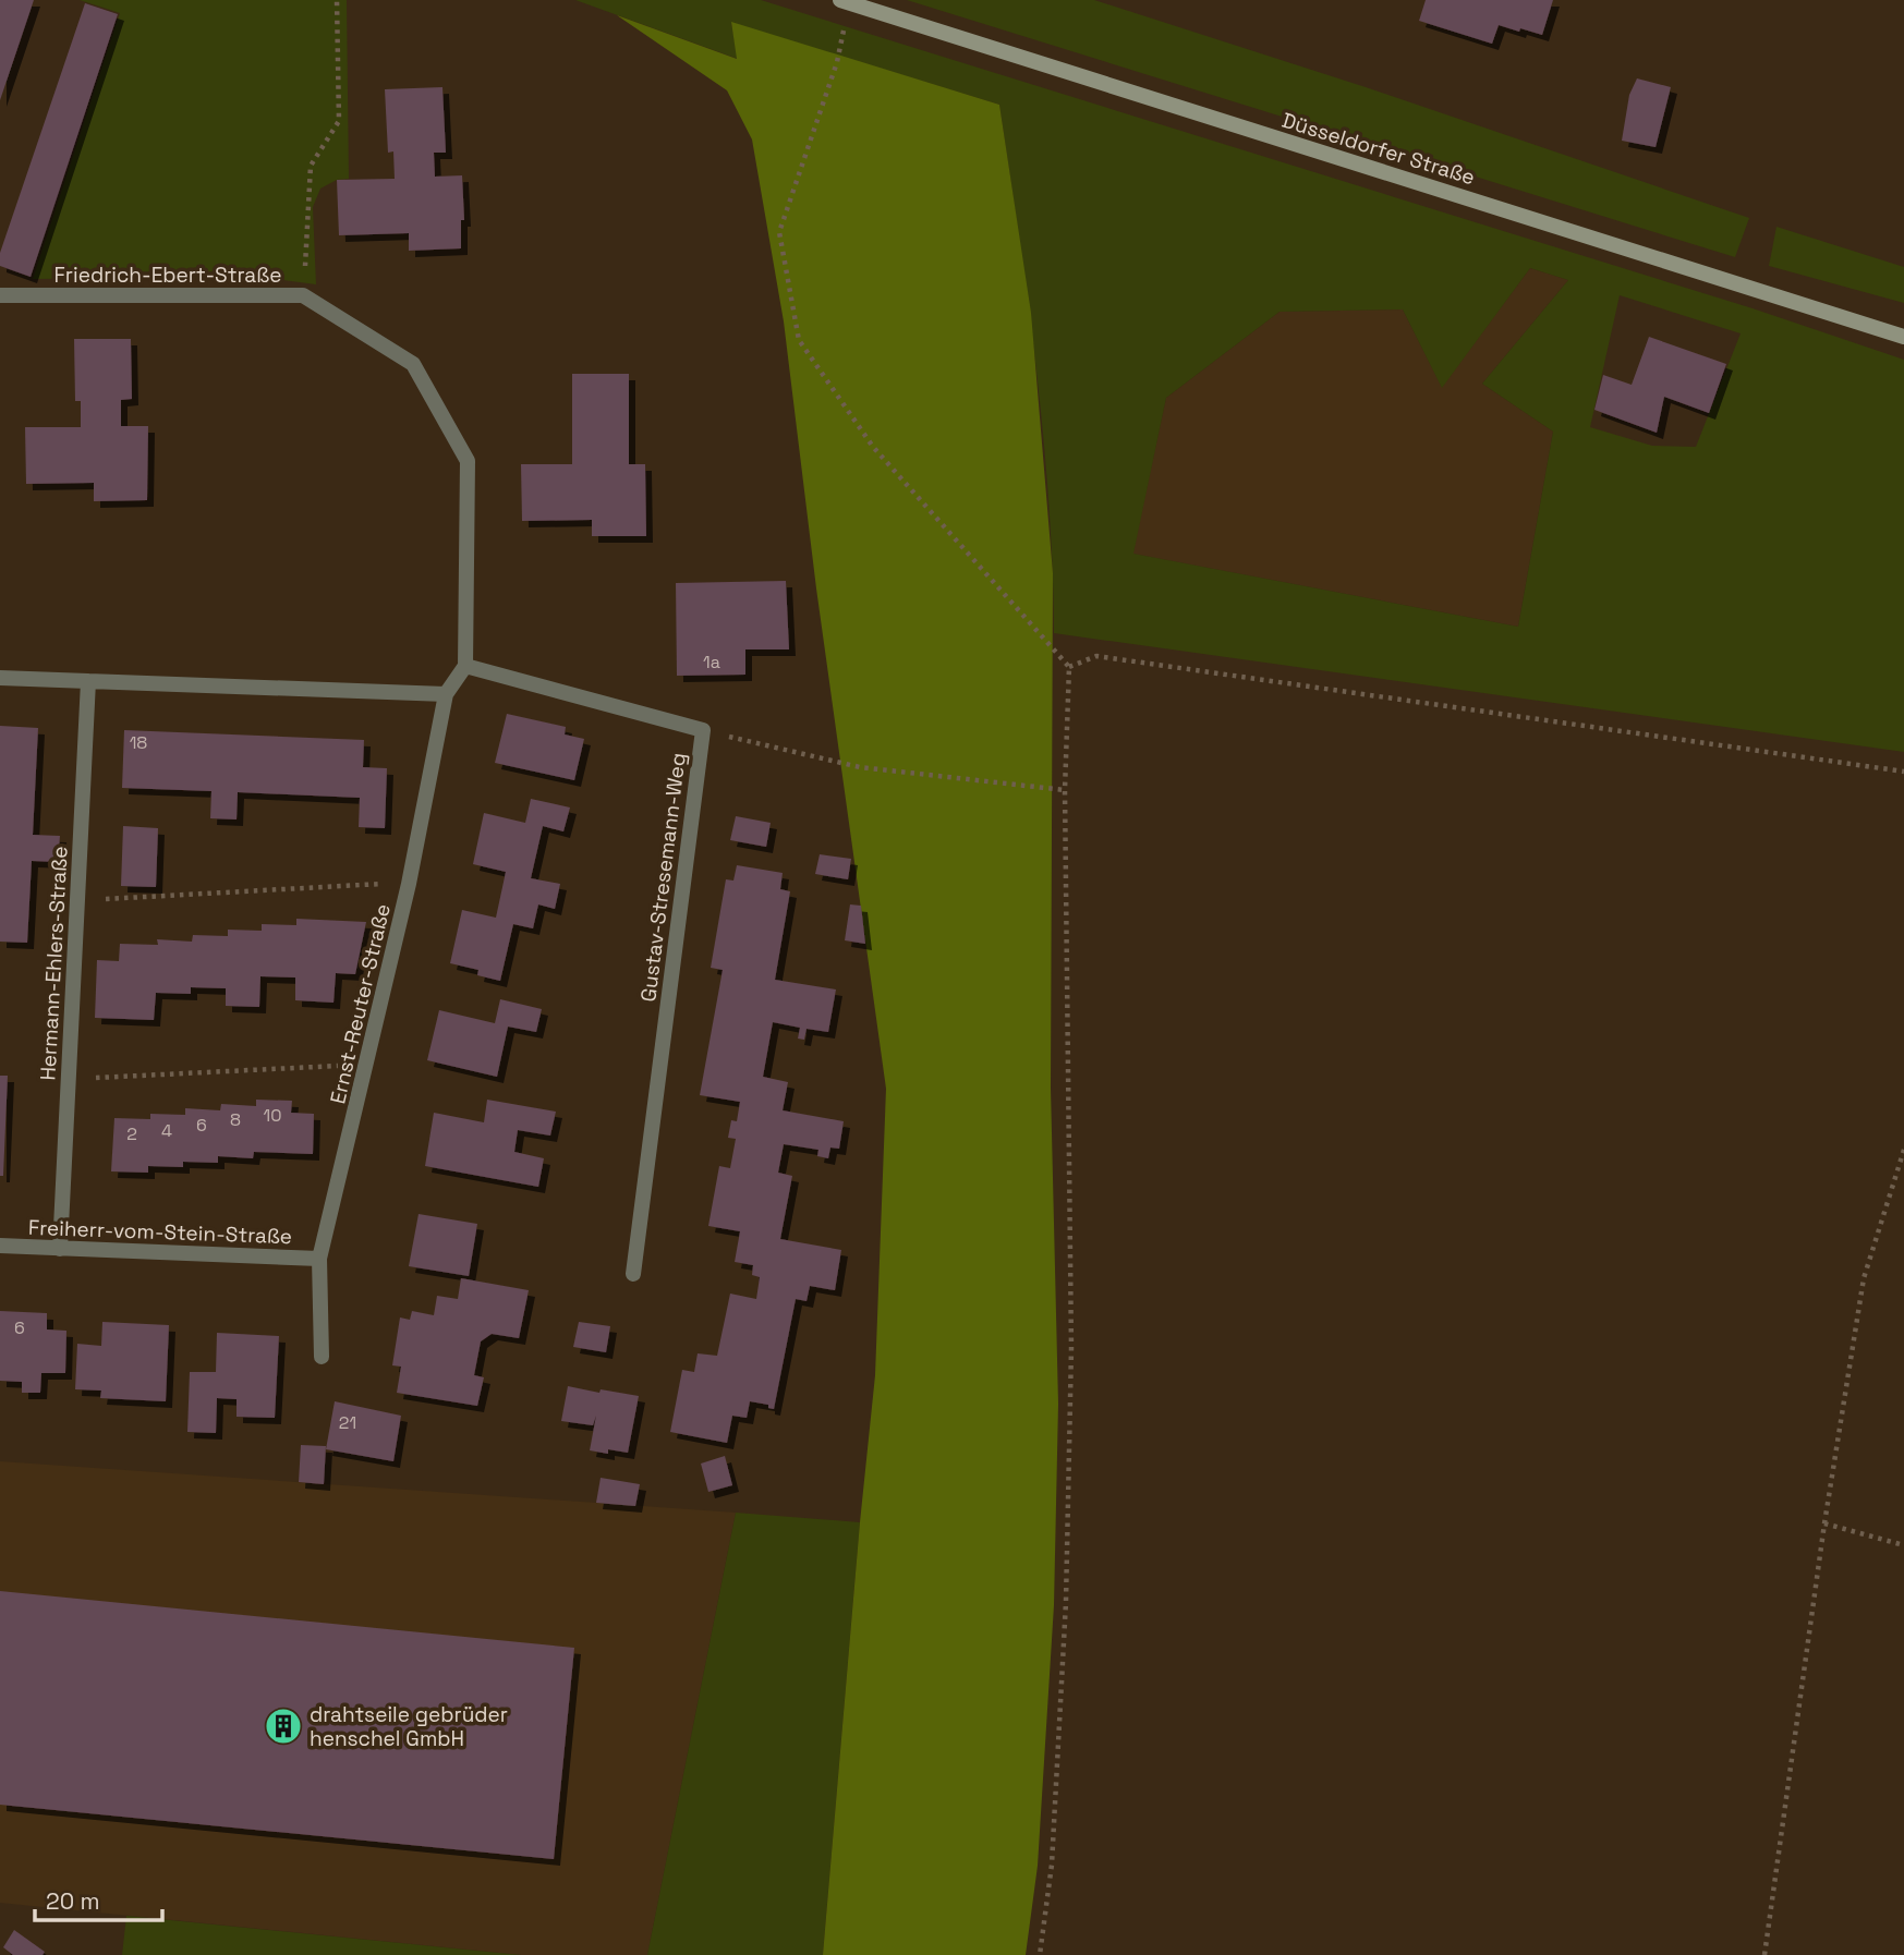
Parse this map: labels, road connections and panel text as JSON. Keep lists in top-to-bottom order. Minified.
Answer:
{"streets":{"main road":["Düsseldorfer Straße"],"street":["Friedrich-Ebert-Straße","Gustav-Stresemann-Weg","Hermann-Ehlers-Straße","Ernst-Reuter-Straße","Freiherr-vom-Stein-Straße"]},"crossings":[["Friedrich-Ebert-Straße","Gustav-Stresemann-Weg"],["Friedrich-Ebert-Straße","Ernst-Reuter-Straße"],["Gustav-Stresemann-Weg","Ernst-Reuter-Straße"],["Hermann-Ehlers-Straße","Freiherr-vom-Stein-Straße"],["Ernst-Reuter-Straße","Freiherr-vom-Stein-Straße"]],"places":{"building":["drahtseile gebrüder henschel GmbH"]},"house_numbers":["1a","18","10","8","6","4","2","6","21"],"scale_bar":"20 m"}
